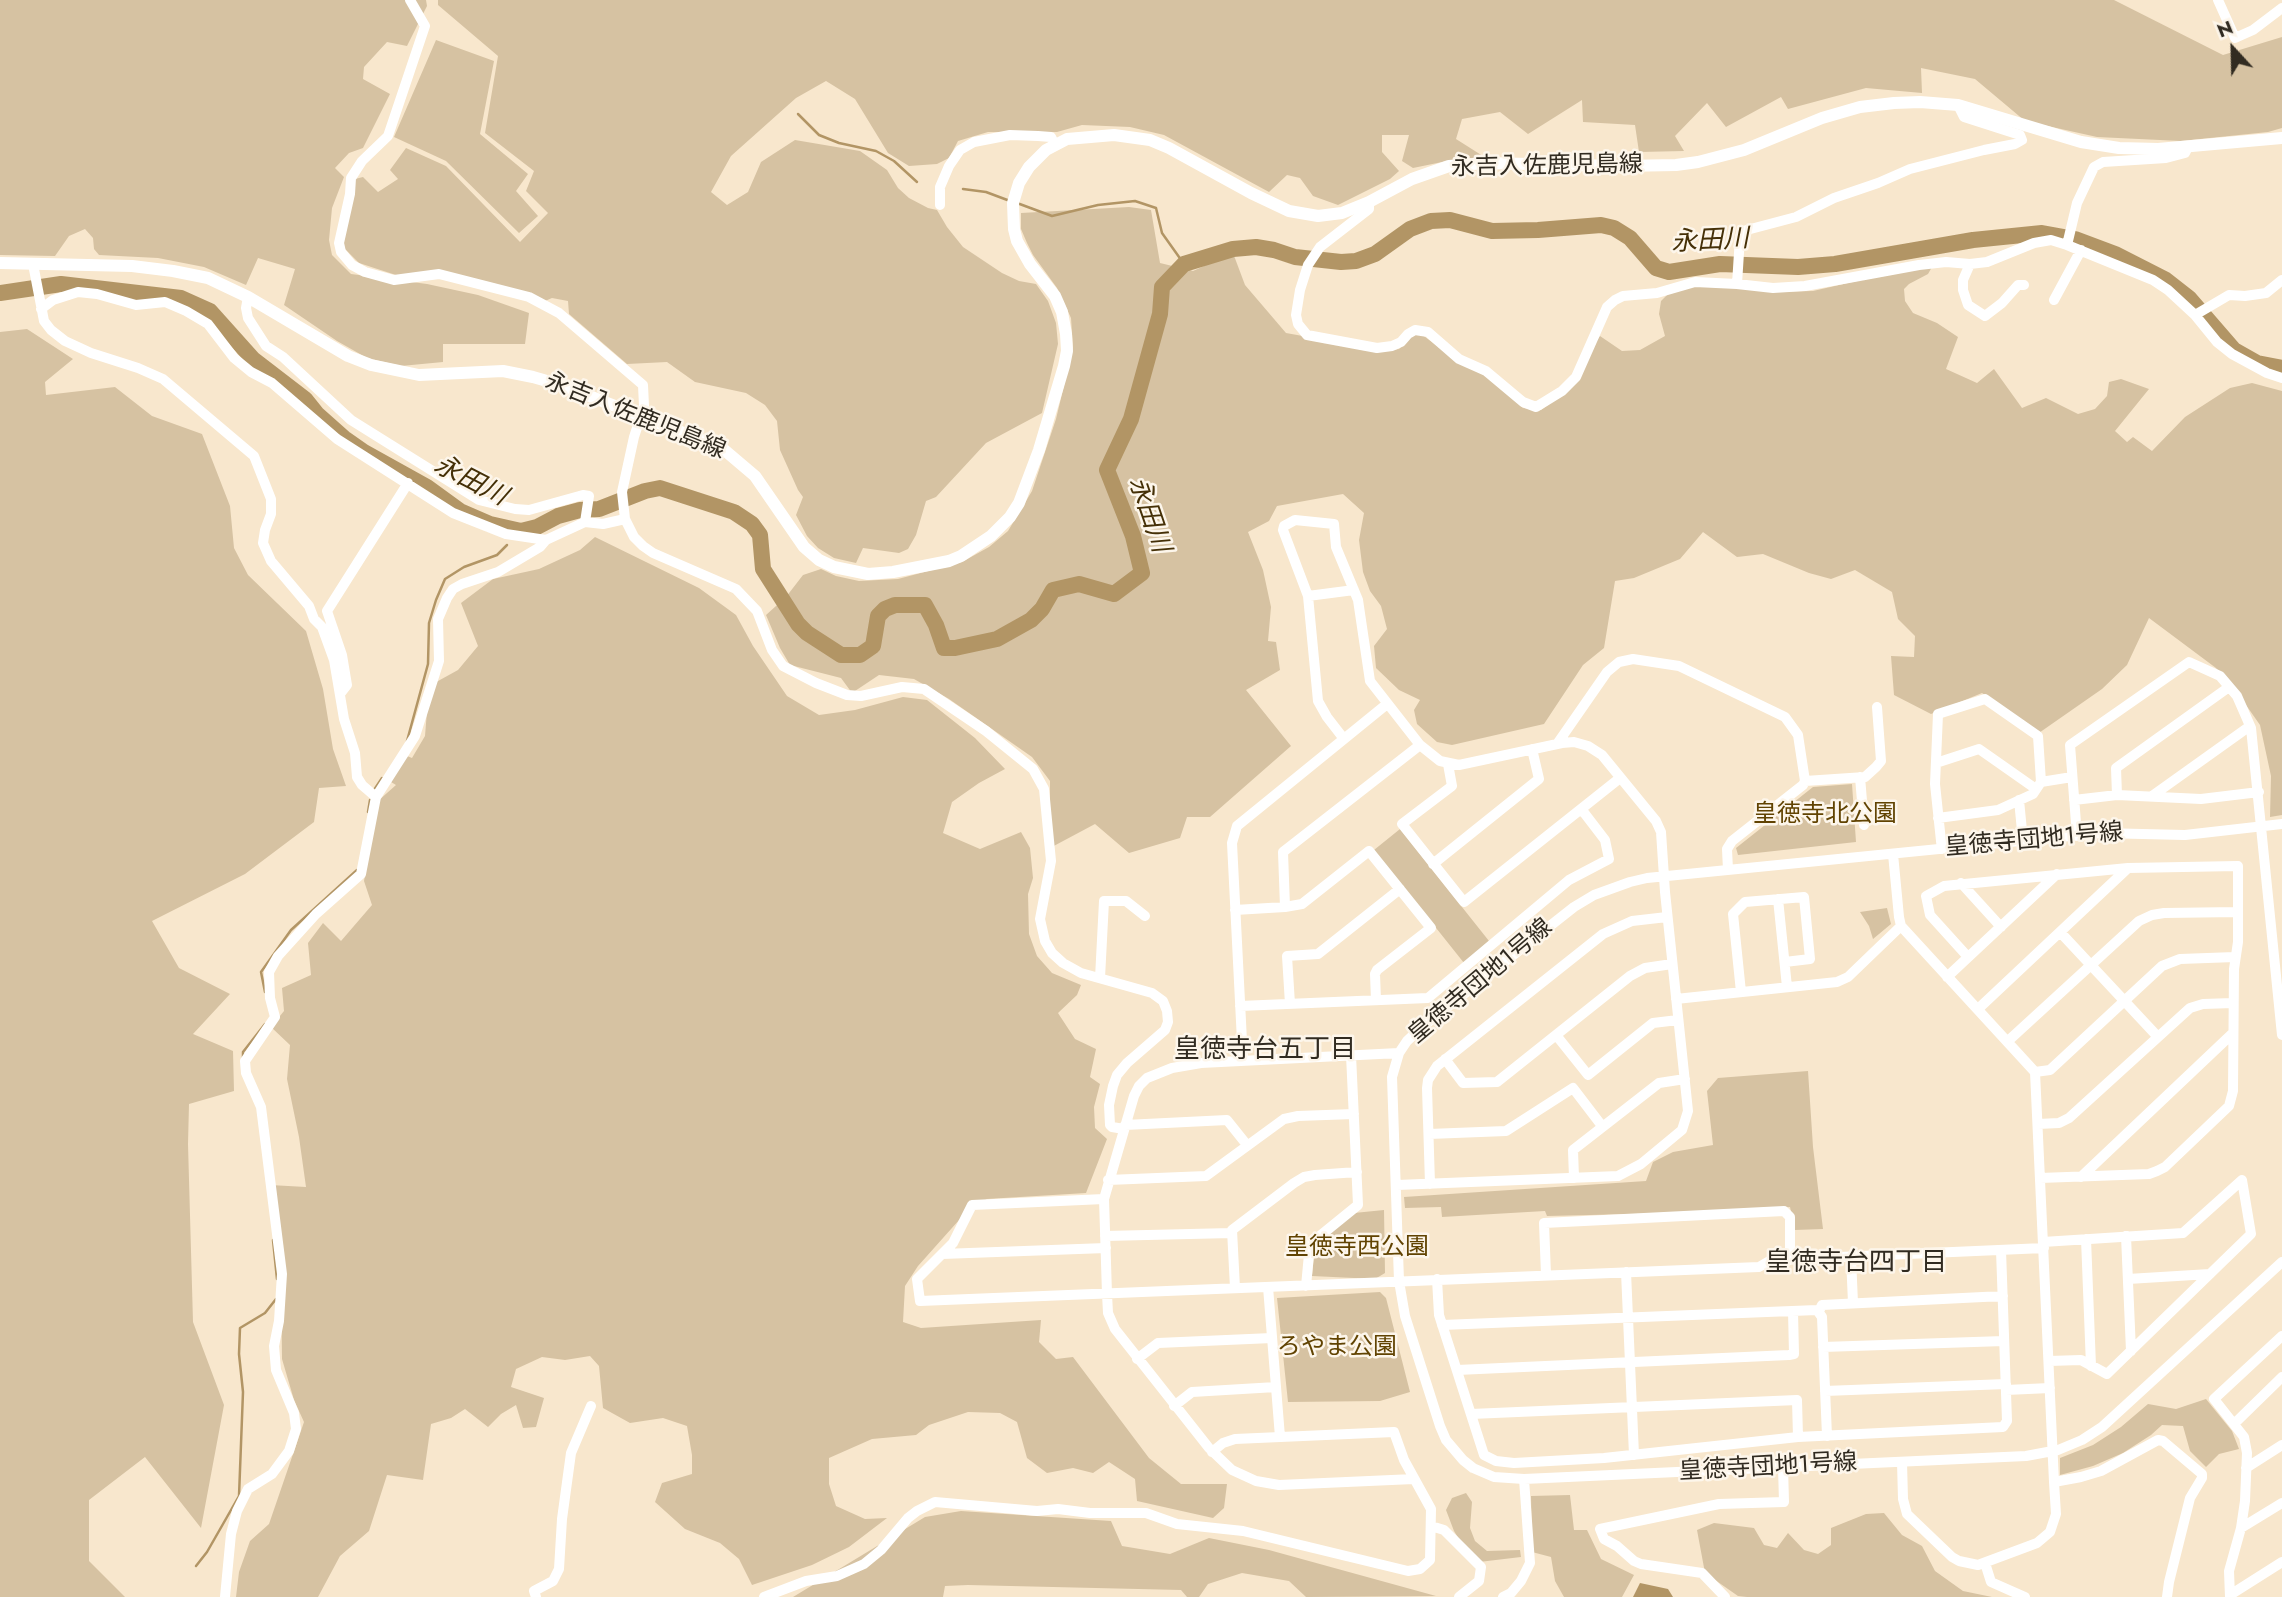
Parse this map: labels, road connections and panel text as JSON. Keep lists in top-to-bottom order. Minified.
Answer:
{"streets":{"main road":["永吉入佐鹿児島線"],"street":["皇徳寺団地1号線"]},"districts":["皇徳寺台五丁目","皇徳寺台四丁目"],"water":["永田川"],"parks":["皇徳寺北公園","皇徳寺西公園","ろやま公園"],"north":"top"}
